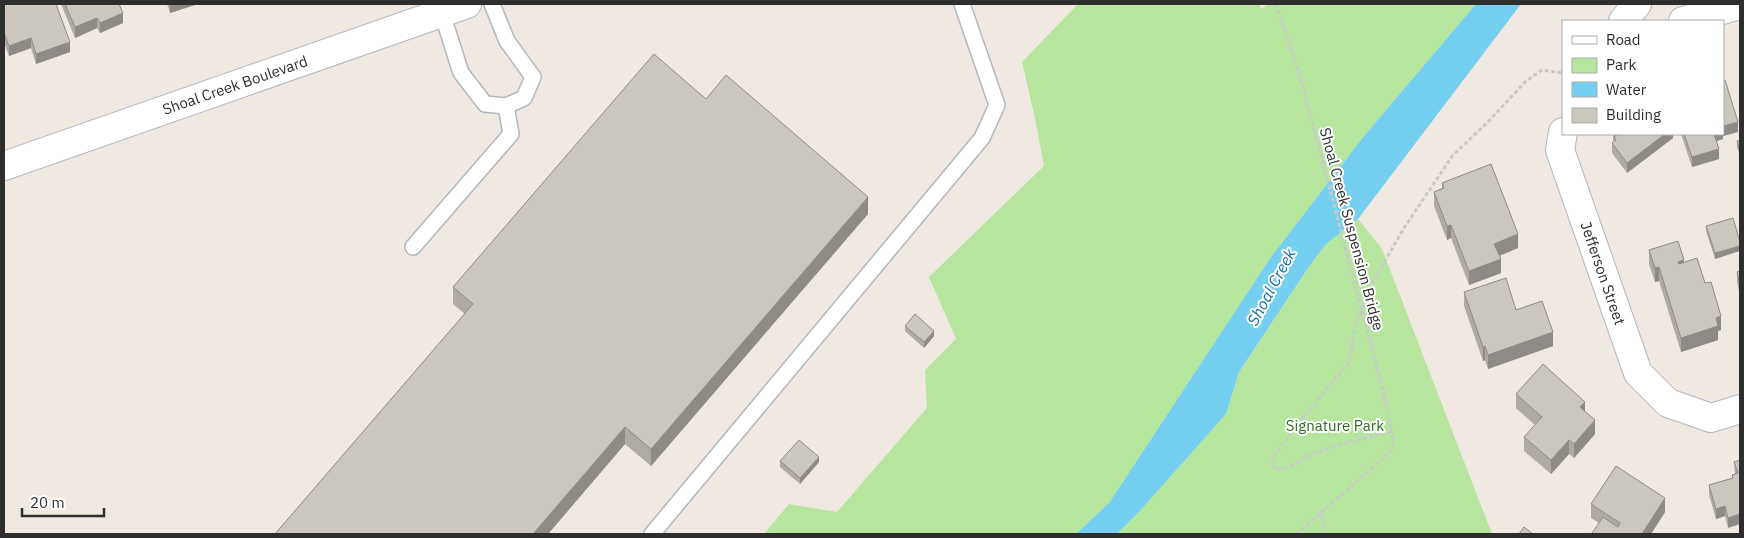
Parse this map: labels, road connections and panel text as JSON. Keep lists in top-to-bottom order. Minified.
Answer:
{"streets":{"street":["Shoal Creek Boulevard","Jefferson Street"],"path":["Shoal Creek Suspension Bridge"]},"water":["Shoal Creek"],"parks":["Signature Park"],"legend":["Road","Park","Water","Building"],"scale_bar":"20 m"}
